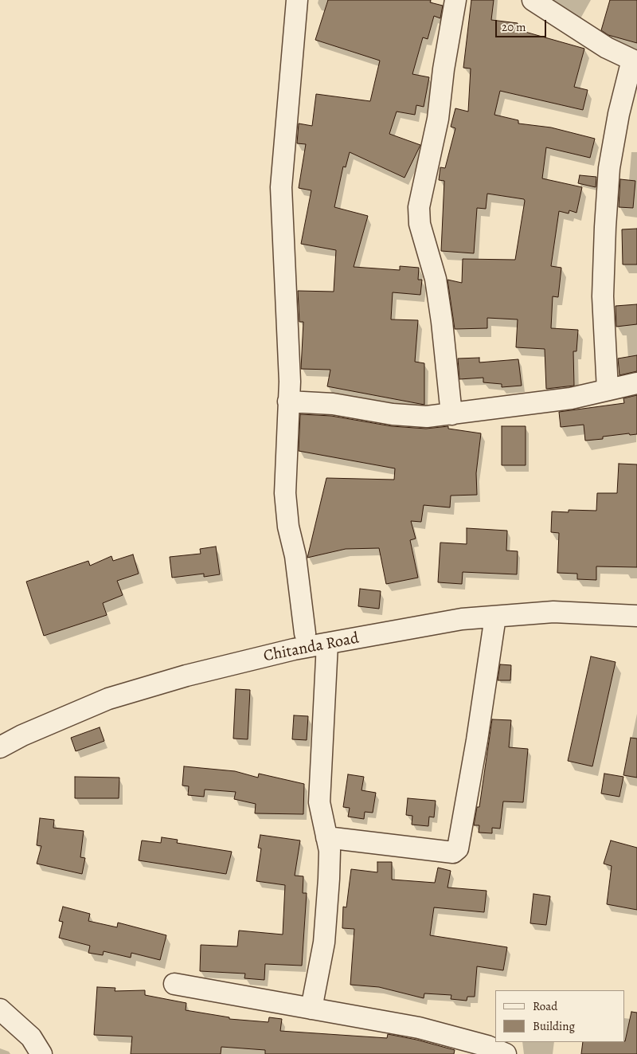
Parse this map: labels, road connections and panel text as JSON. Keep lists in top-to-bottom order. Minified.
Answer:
{"streets":{"street":["Chitanda Road"]},"legend":["Road","Building"],"scale_bar":"20 m"}
